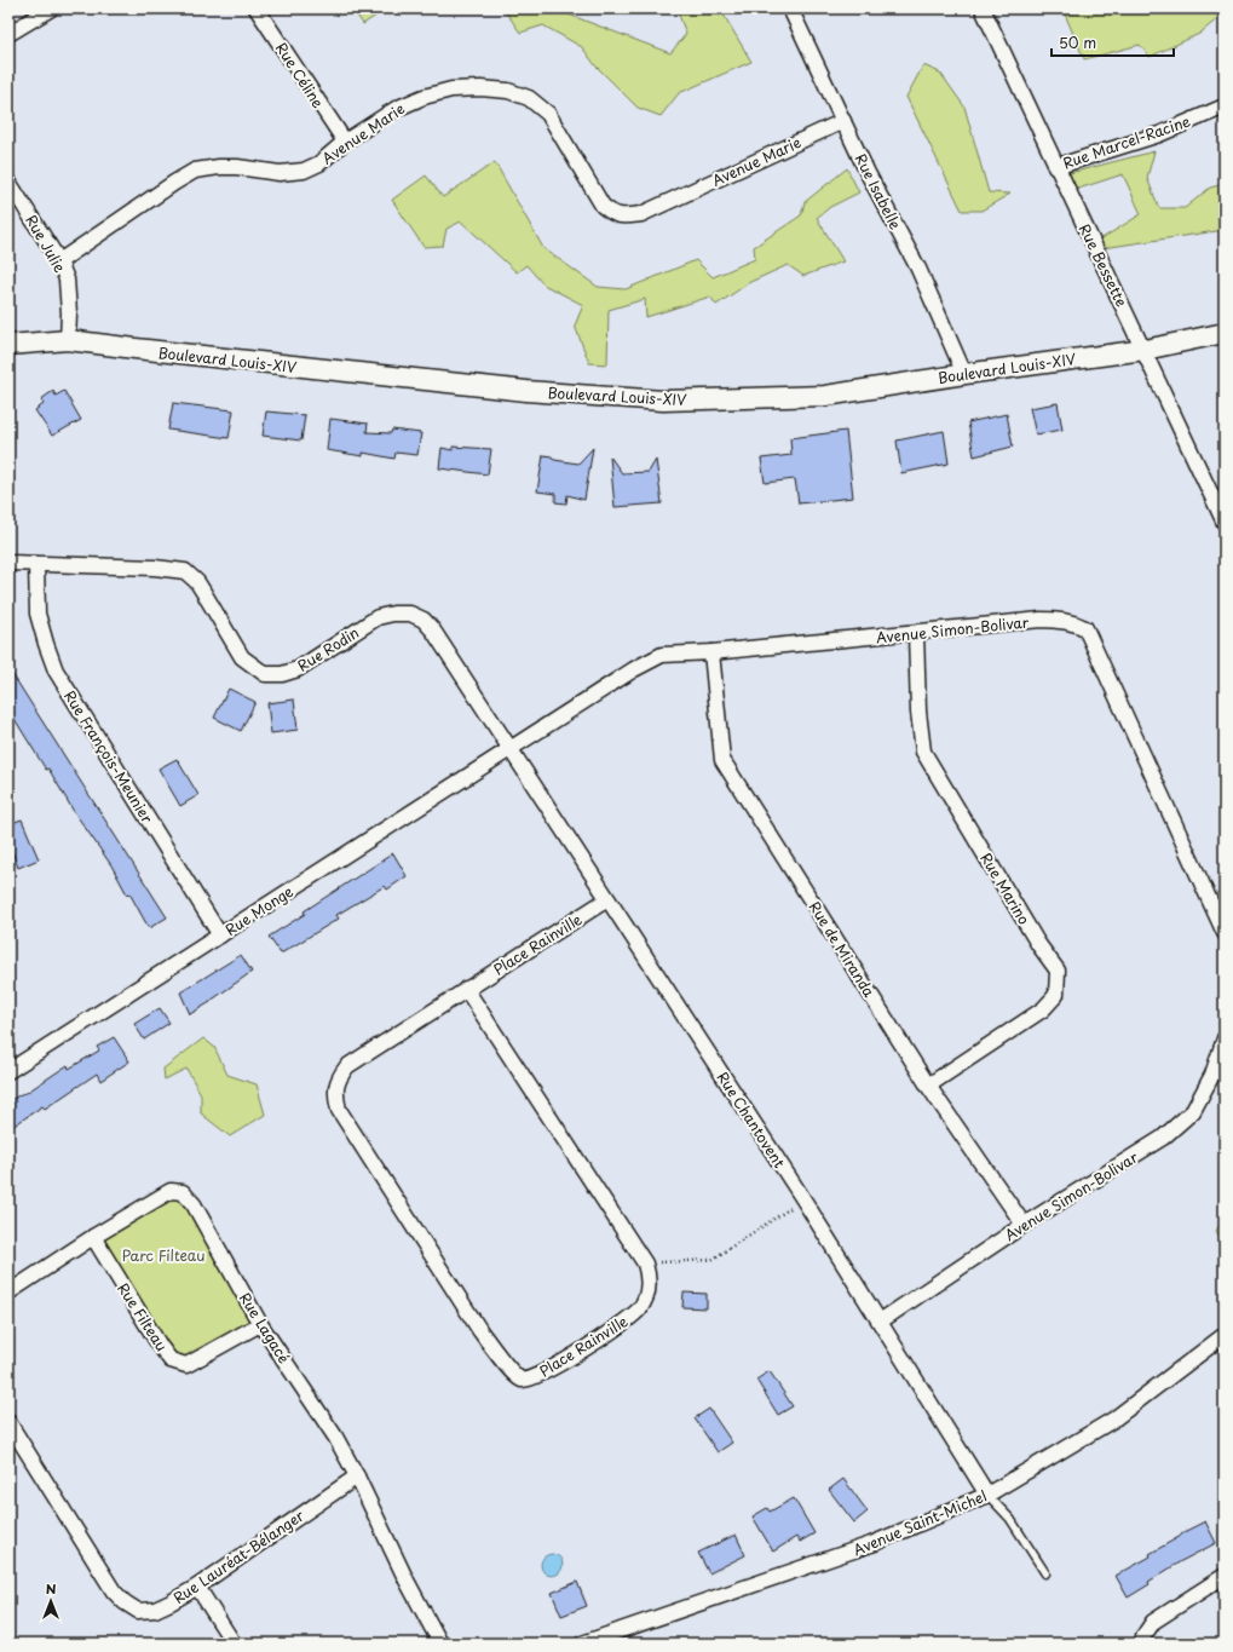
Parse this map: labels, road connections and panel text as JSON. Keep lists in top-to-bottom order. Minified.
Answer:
{"streets":{"main road":["Boulevard Louis-XIV"],"street":["Rue Céline","Avenue Marie","Rue Marcel-Racine","Rue Isabelle","Rue Julie","Rue Bessette","Avenue Simon-Bolivar","Rue Rodin","Rue François-Meunier","Rue Marino","Rue Monge","Place Rainville","Rue de Miranda","Rue Chantovent","Rue Filteau","Rue Lagacé","Avenue Saint-Michel","Rue Lauréat-Bélanger"]},"crossings":[["Rue Céline","Avenue Marie"],["Avenue Marie","Rue Isabelle"],["Avenue Marie","Rue Julie"],["Rue Marcel-Racine","Rue Bessette"],["Rue Isabelle","Boulevard Louis-XIV"],["Rue Julie","Boulevard Louis-XIV"],["Rue Bessette","Boulevard Louis-XIV"],["Avenue Simon-Bolivar","Rue Rodin"],["Avenue Simon-Bolivar","Rue Marino"],["Avenue Simon-Bolivar","Rue Monge"],["Avenue Simon-Bolivar","Rue de Miranda"],["Avenue Simon-Bolivar","Rue Chantovent"],["Rue Rodin","Rue François-Meunier"],["Rue Rodin","Rue Monge"],["Rue Rodin","Rue Chantovent"],["Rue François-Meunier","Rue Monge"],["Rue Marino","Rue de Miranda"],["Rue Monge","Rue Chantovent"],["Place Rainville","Rue Chantovent"],["Rue Chantovent","Avenue Saint-Michel"],["Rue Filteau","Rue Lagacé"],["Rue Lagacé","Rue Lauréat-Bélanger"]],"parks":["Parc Filteau"],"scale_bar":"50 m","north":"top"}
